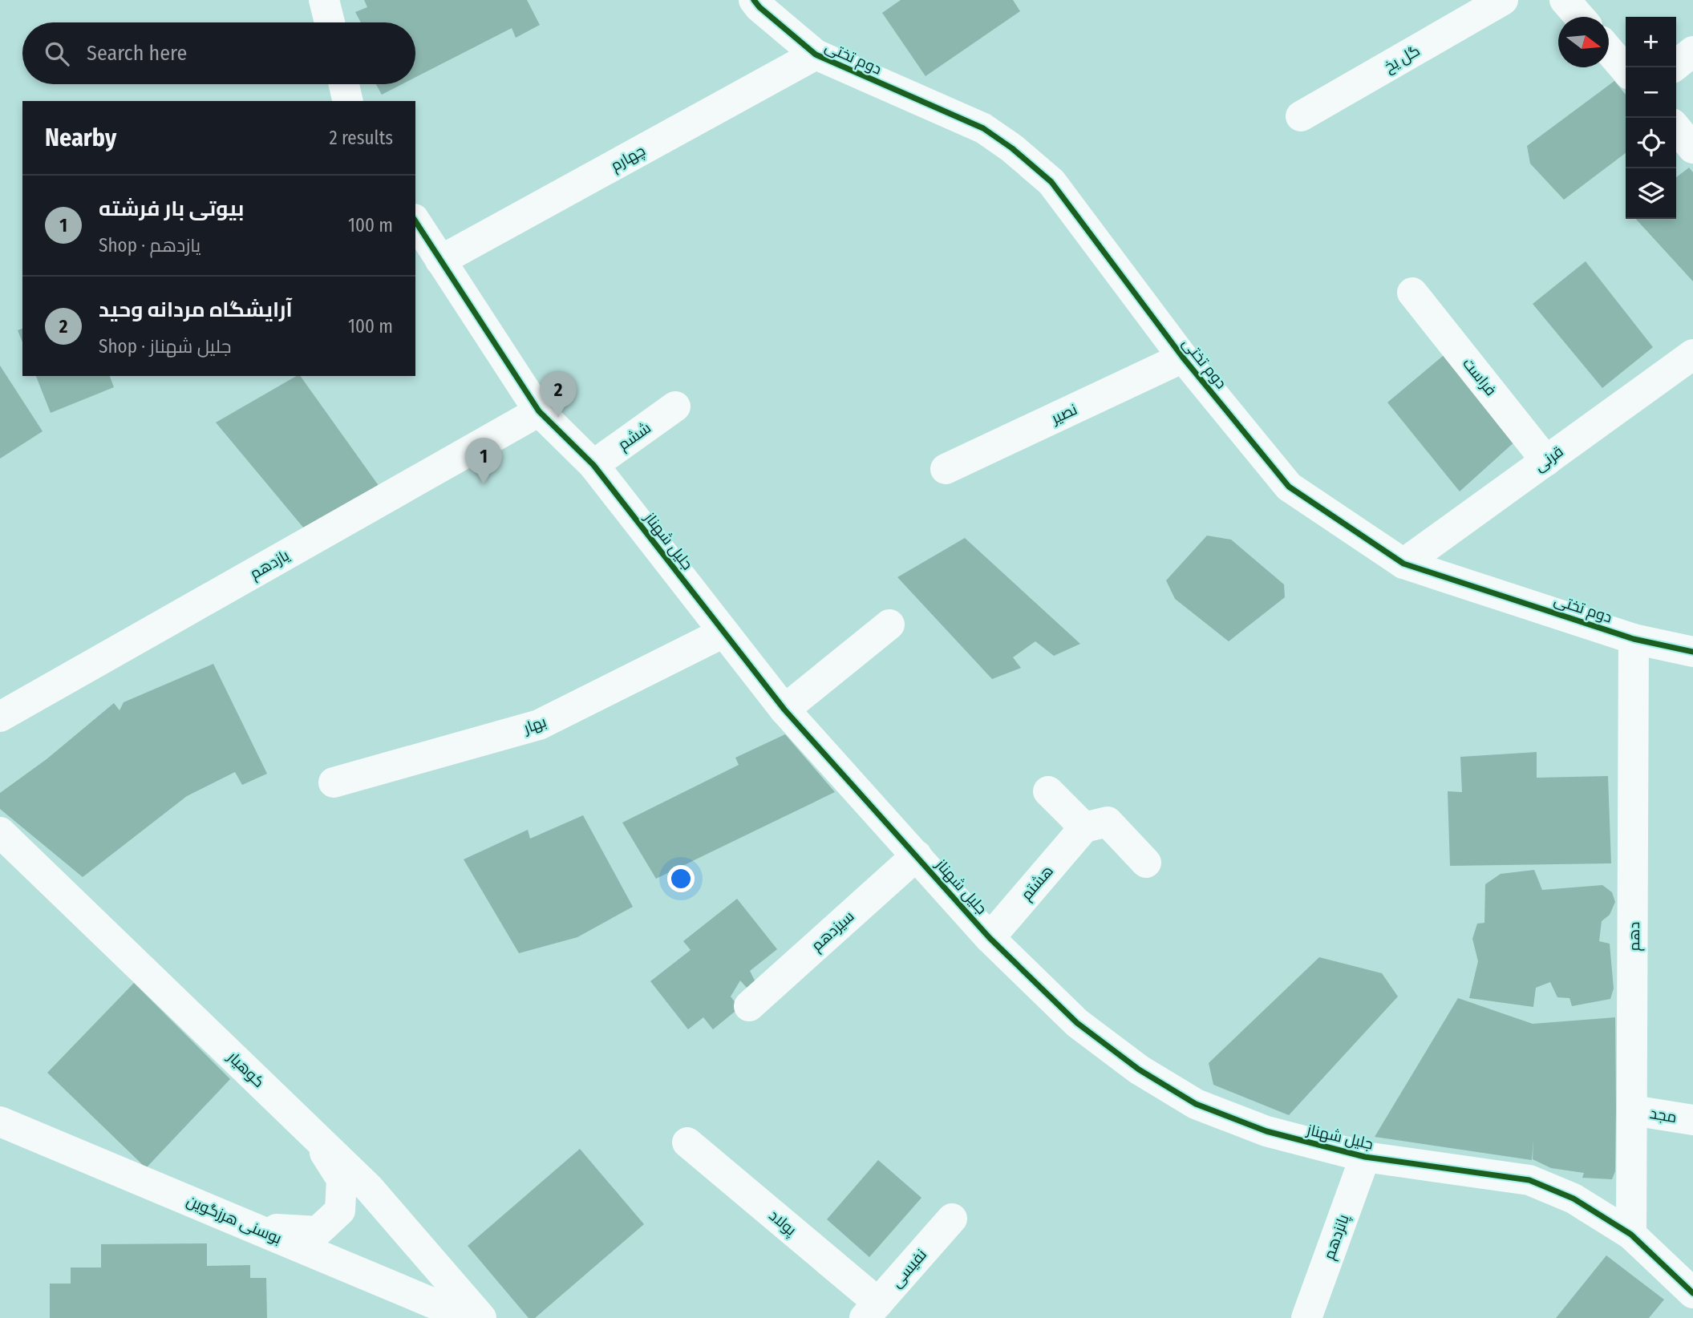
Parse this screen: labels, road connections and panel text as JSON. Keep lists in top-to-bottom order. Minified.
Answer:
{"streets":{"street":["دوم تختی","گل یخ","چهارم","فراست","نصیر","ششم","قرنی","جلیل شهناز","یازدهم","بهار","هشتم","سیزدهم","دهم","کوهیار","مجد","بوسنی هرزگوین","پولاد","پانزدهم","نفیسی"]},"crossings":[["دوم تختی","چهارم"],["دوم تختی","نصیر"],["دوم تختی","قرنی"],["دوم تختی","دهم"],["چهارم","جلیل شهناز"],["فراست","قرنی"],["ششم","جلیل شهناز"],["جلیل شهناز","یازدهم"],["جلیل شهناز","بهار"],["جلیل شهناز","هشتم"],["جلیل شهناز","سیزدهم"],["جلیل شهناز","دهم"],["جلیل شهناز","پانزدهم"],["دهم","مجد"],["پولاد","نفیسی"]],"north":"right","page":{"map_buttons":["+","−"],"search":"Search here","heading":["Nearby","2 results"],"list":[{"mark":"1","name":"بیوتی بار فرشته","note":"Shop · یازدهم","value":"100 m"},{"mark":"2","name":"آرایشگاه مردانه وحید","note":"Shop · جلیل شهناز","value":"100 m"}],"pins":["2","1"]}}
